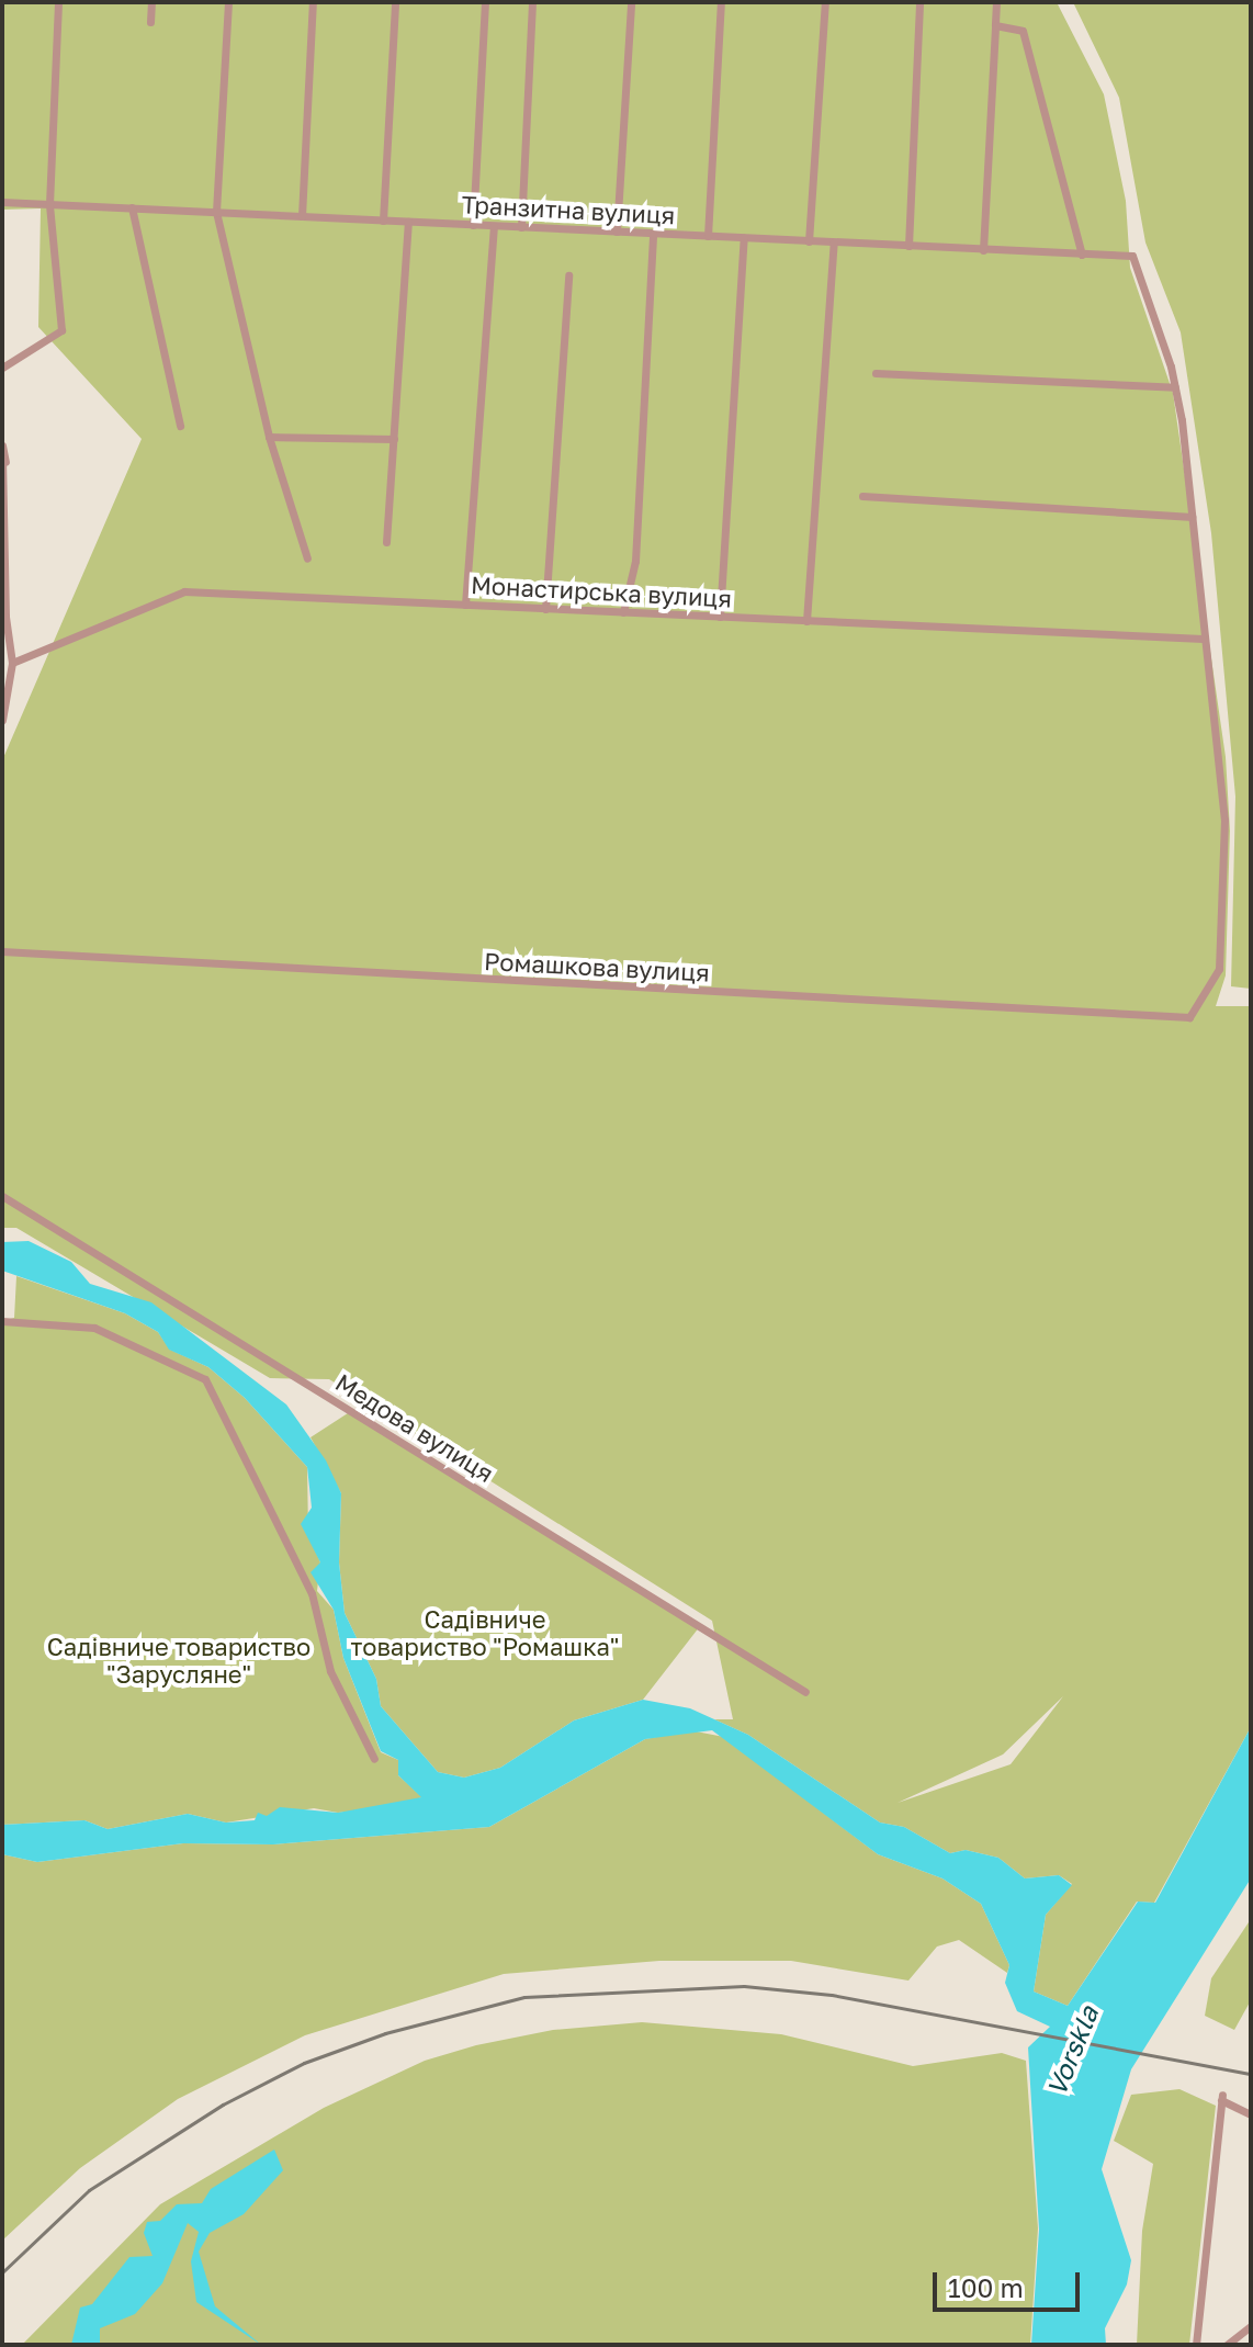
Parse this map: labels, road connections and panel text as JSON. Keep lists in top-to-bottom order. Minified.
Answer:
{"streets":{"street":["Транзитна вулиця","Монастирська вулиця","Ромашкова вулиця","Медова вулиця"]},"crossings":[["Монастирська вулиця","Ромашкова вулиця"]],"water":["Vorskla"],"parks":["Садівниче товариство \"Ромашка\"","Садівниче товариство \"Зарусляне\""],"scale_bar":"100 m"}
